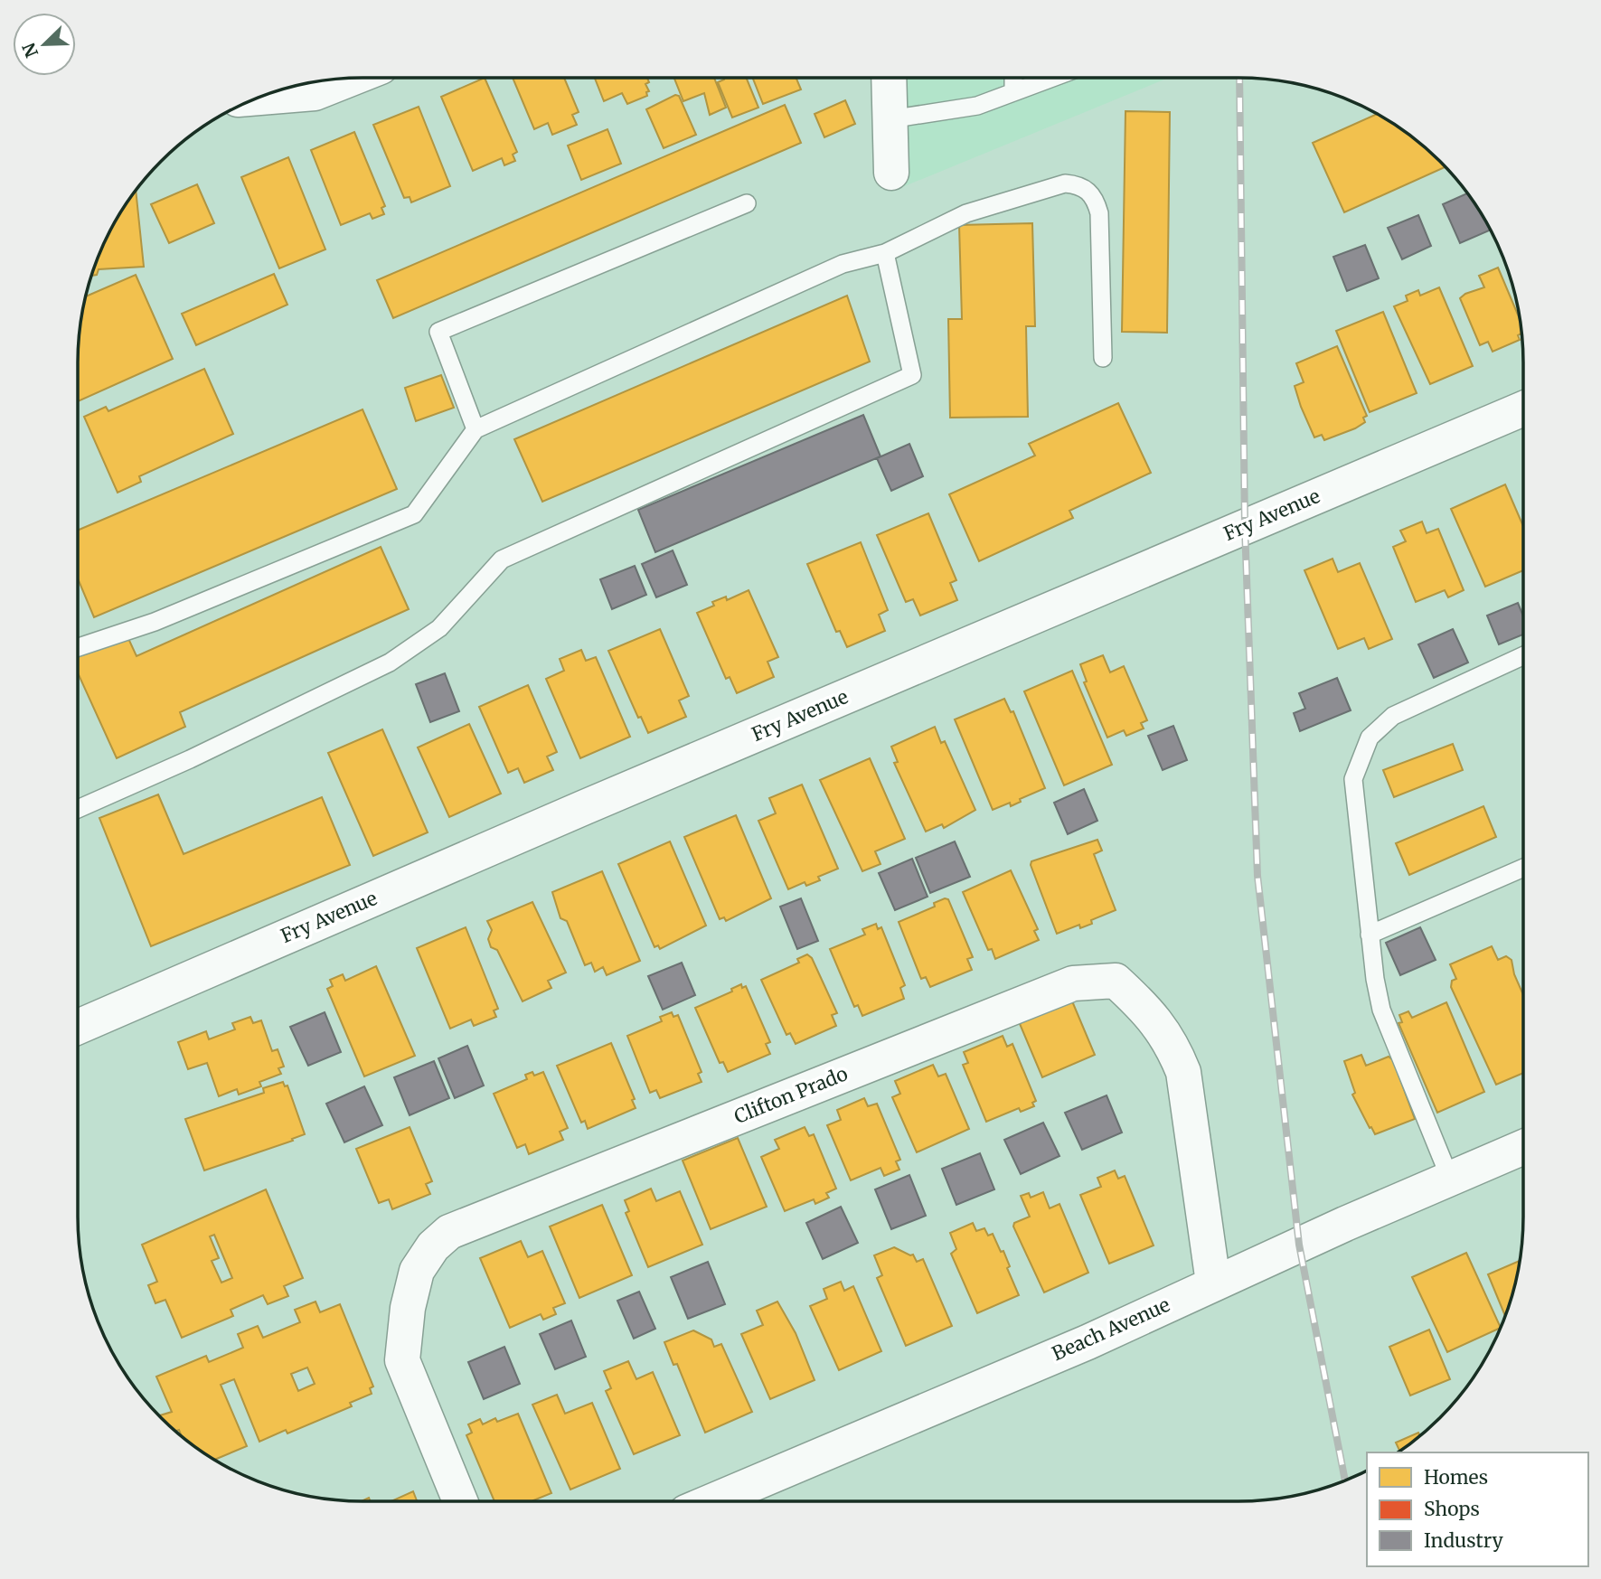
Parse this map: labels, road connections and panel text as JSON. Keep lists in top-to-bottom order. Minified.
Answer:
{"streets":{"street":["Fry Avenue","Clifton Prado","Beach Avenue"]},"crossings":[["Clifton Prado","Beach Avenue"]],"legend":["Homes","Shops","Industry"],"north":"bottom left"}
